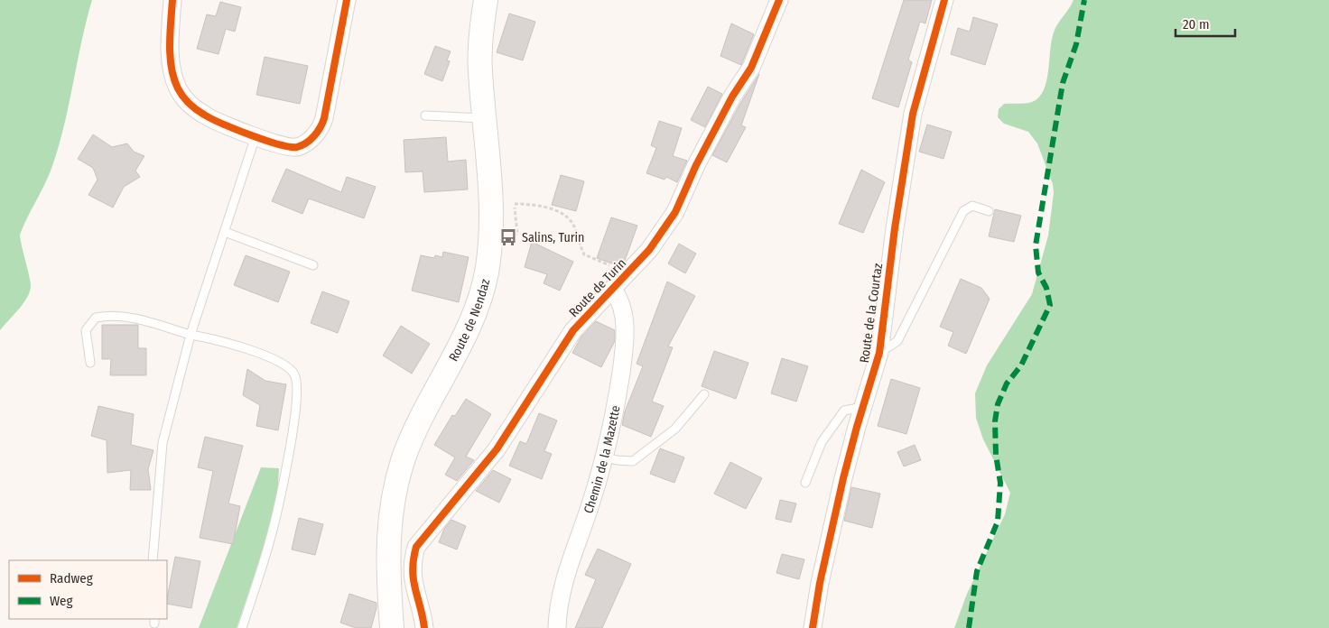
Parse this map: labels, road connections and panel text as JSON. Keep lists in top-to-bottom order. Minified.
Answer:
{"streets":{"main road":["Route de Nendaz"],"street":["Route de Turin","Route de la Courtaz","Chemin de la Mazette"]},"crossings":[["Route de Turin","Chemin de la Mazette"]],"places":{"bus stop":["Salins, Turin"]},"legend":["Radweg","Weg"],"scale_bar":"20 m"}
